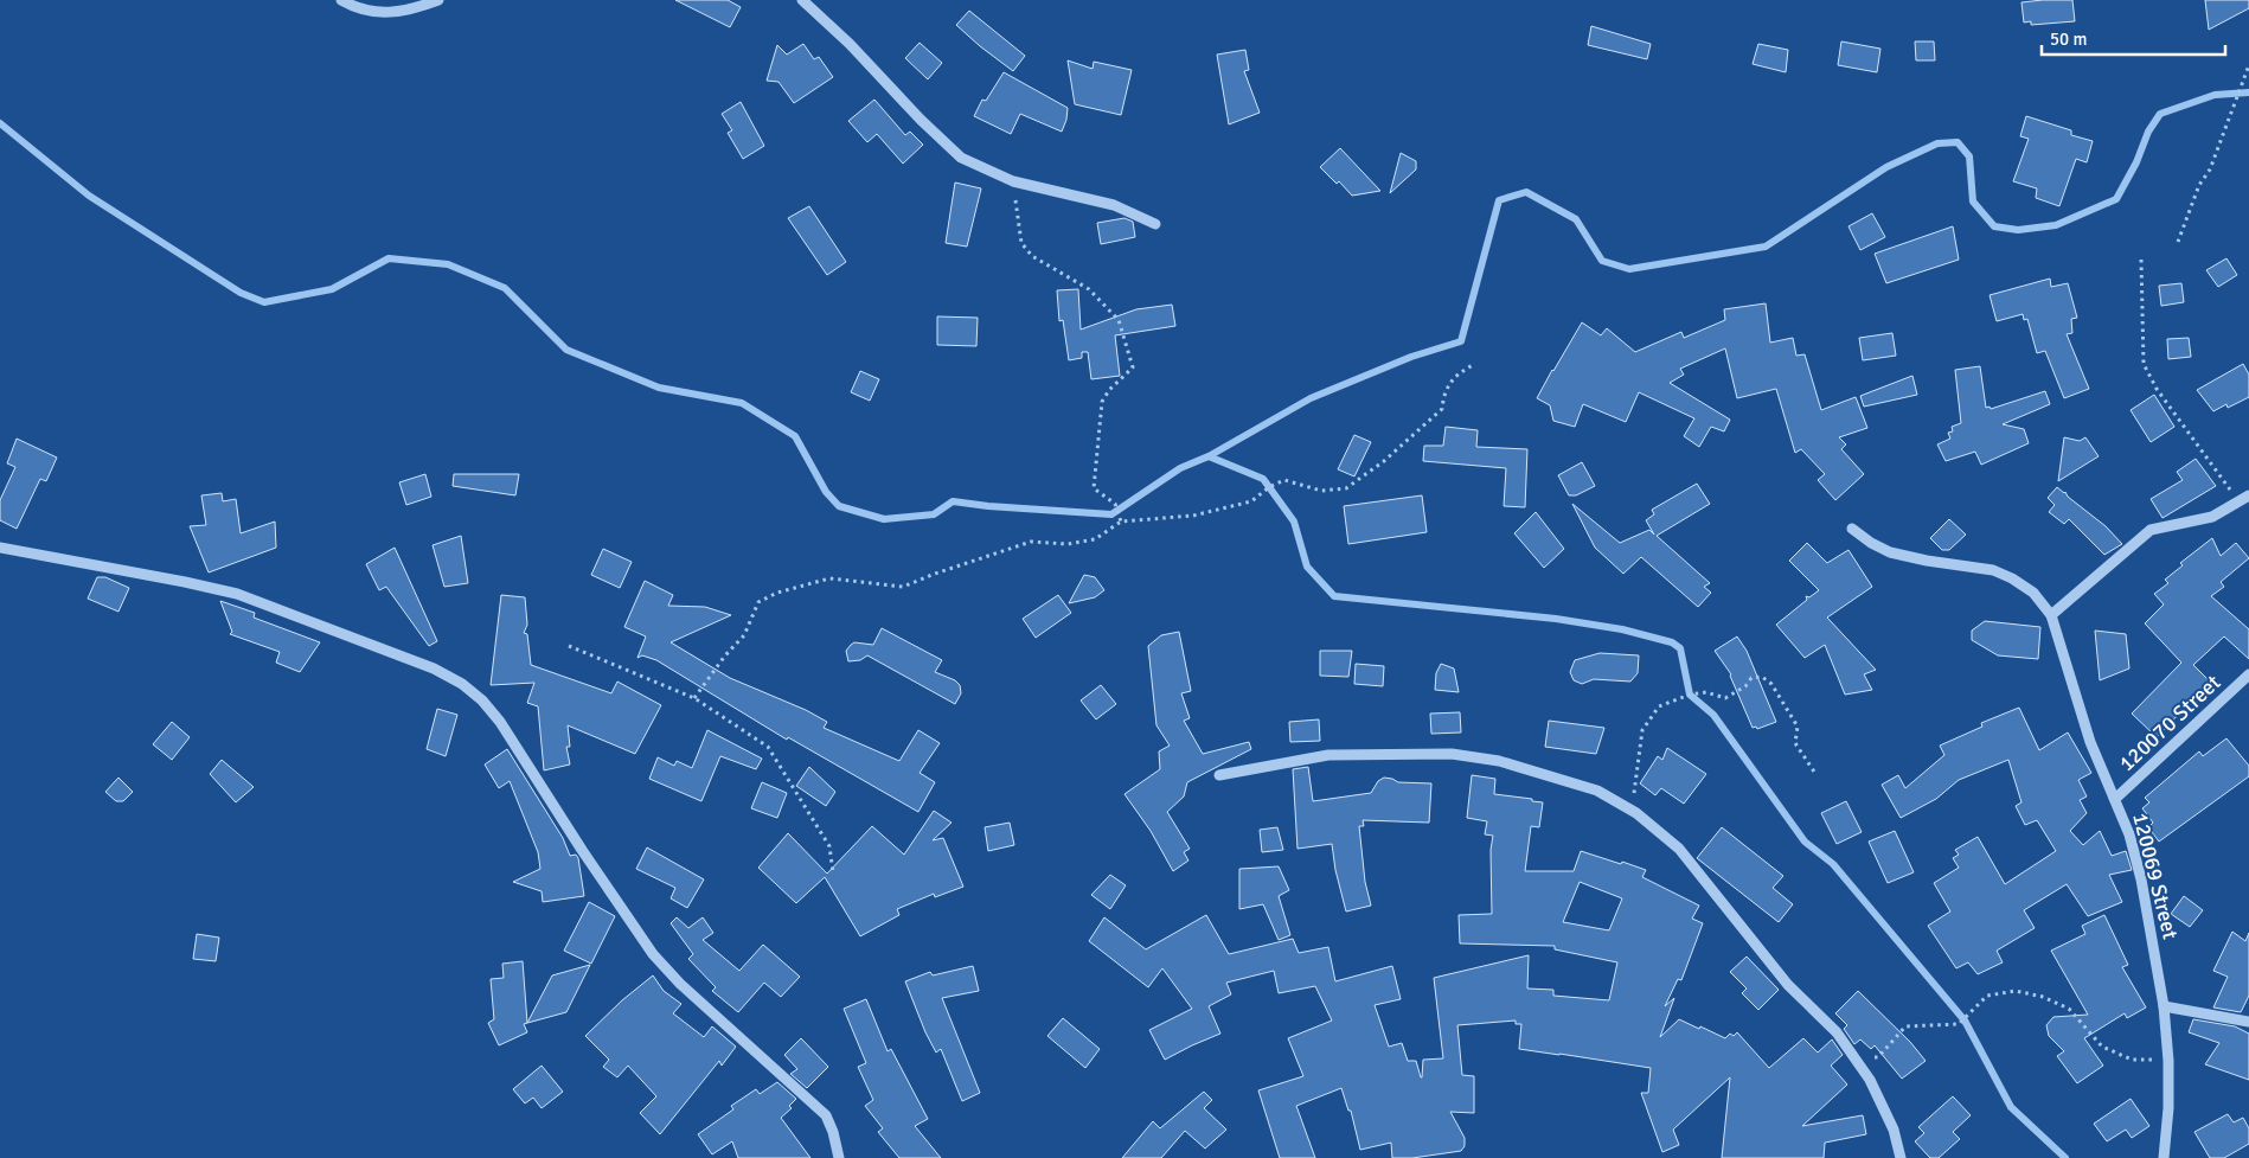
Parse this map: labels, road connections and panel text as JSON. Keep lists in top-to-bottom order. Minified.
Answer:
{"streets":{"street":["120070 Street","120069 Street"]},"crossings":[["120070 Street","120069 Street"]],"scale_bar":"50 m"}
